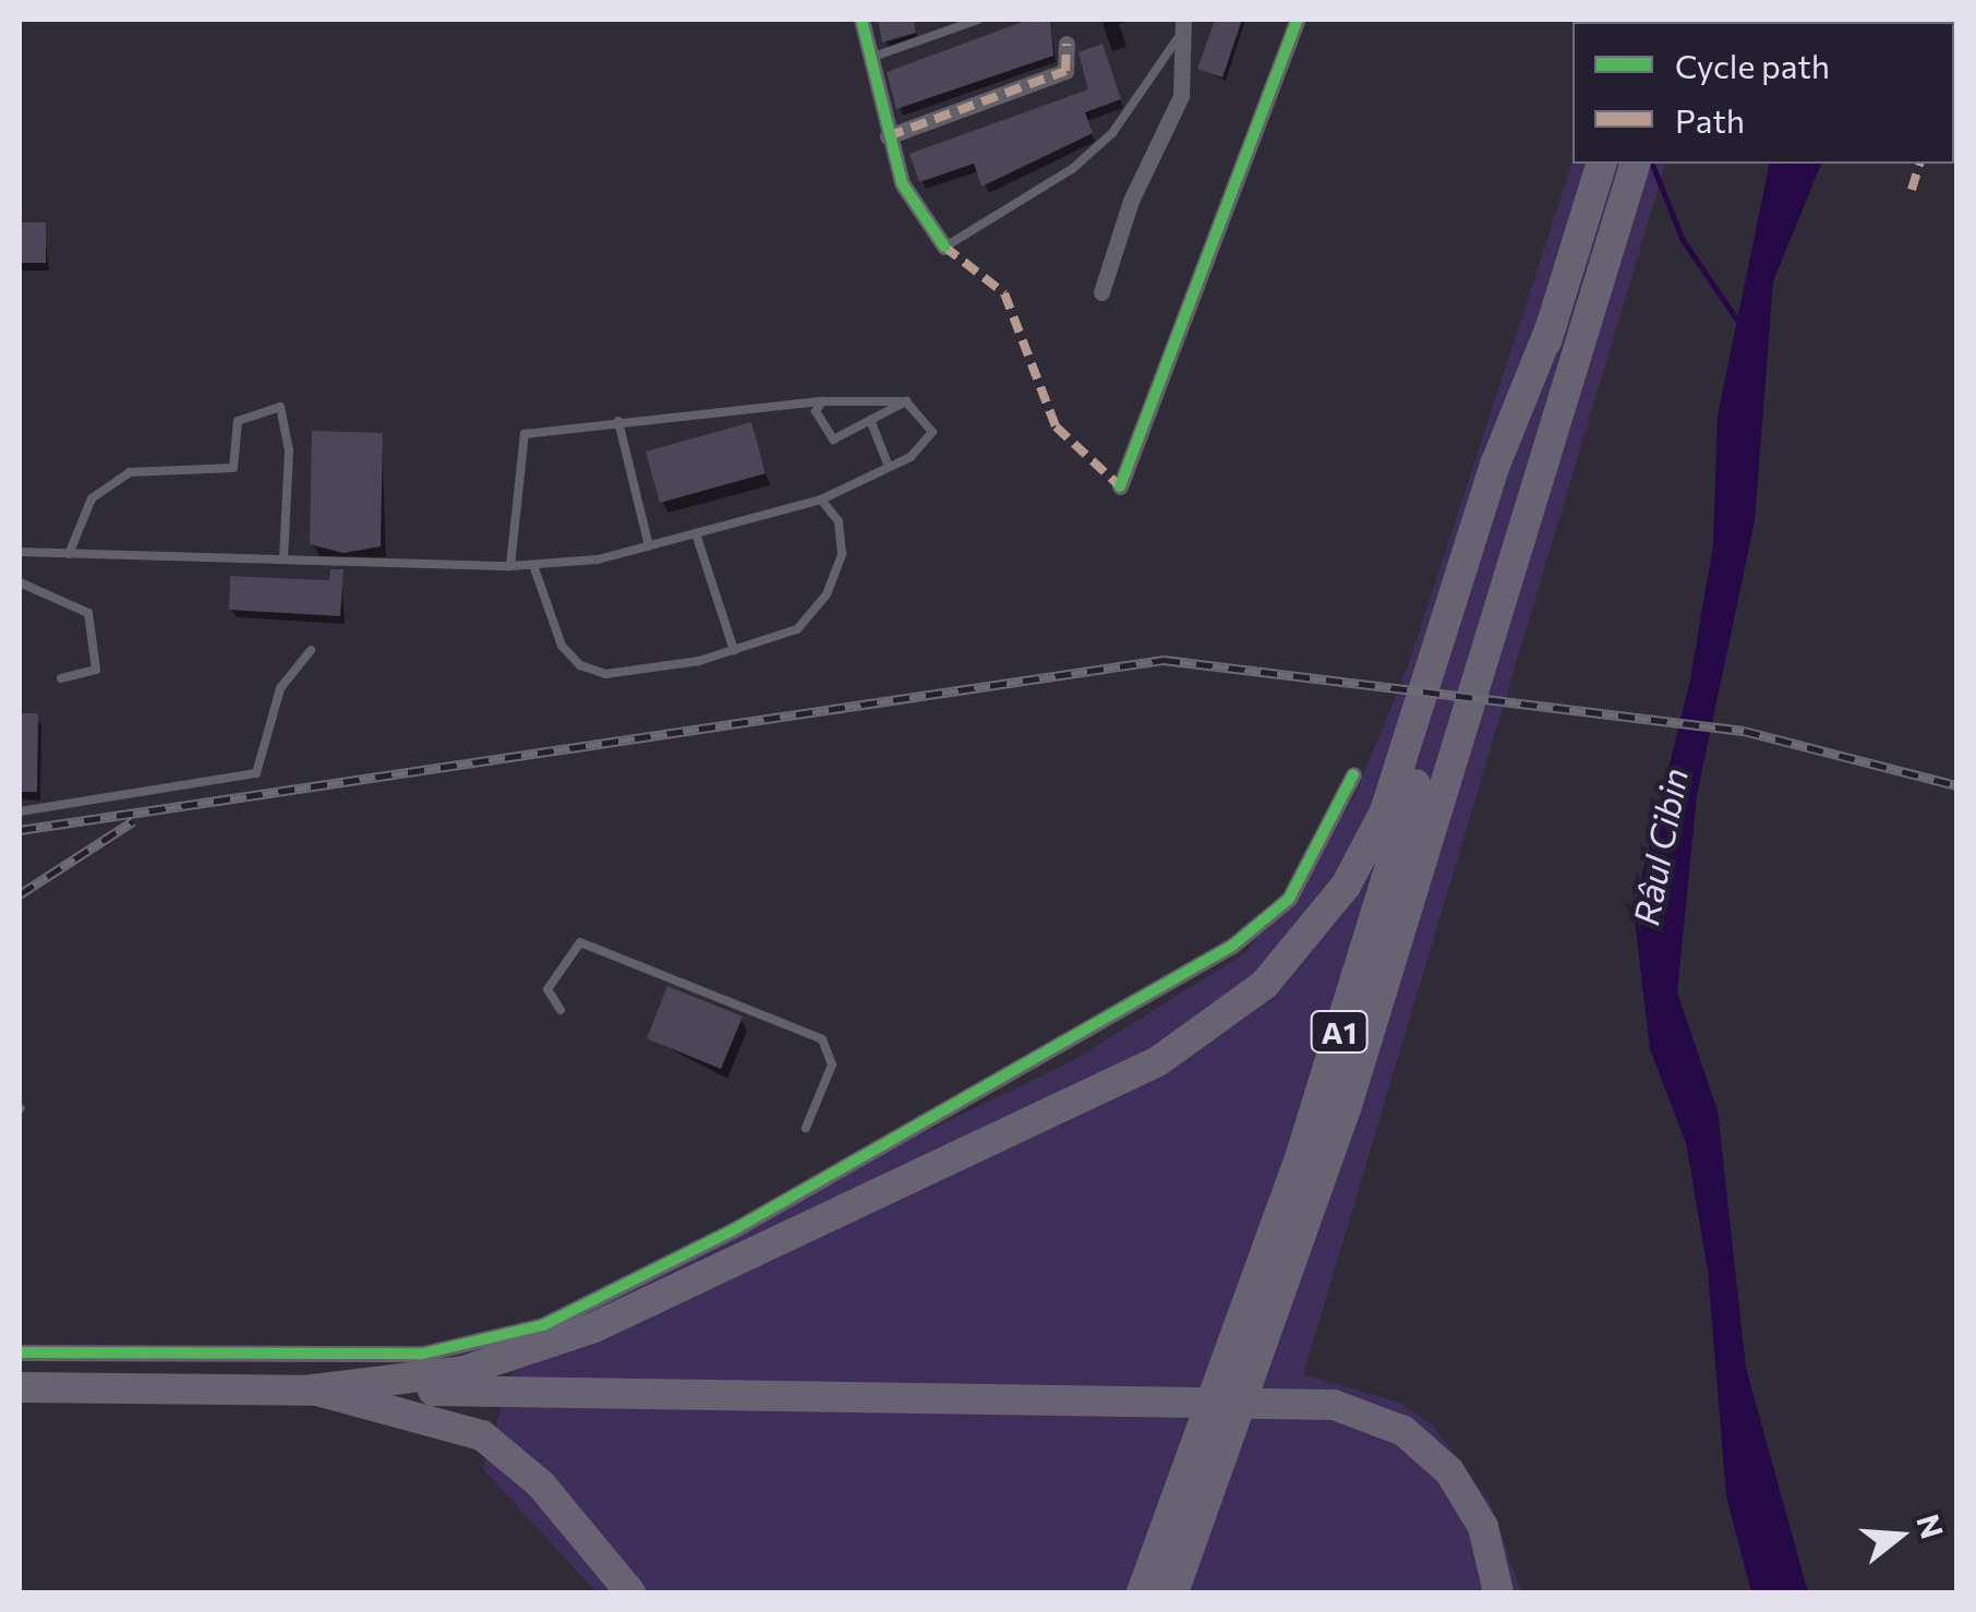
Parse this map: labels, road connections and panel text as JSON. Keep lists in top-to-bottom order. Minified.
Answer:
{"streets":{"highway":["A1"]},"water":["Râul Cibin"],"legend":["Cycle path","Path"],"north":"right"}
